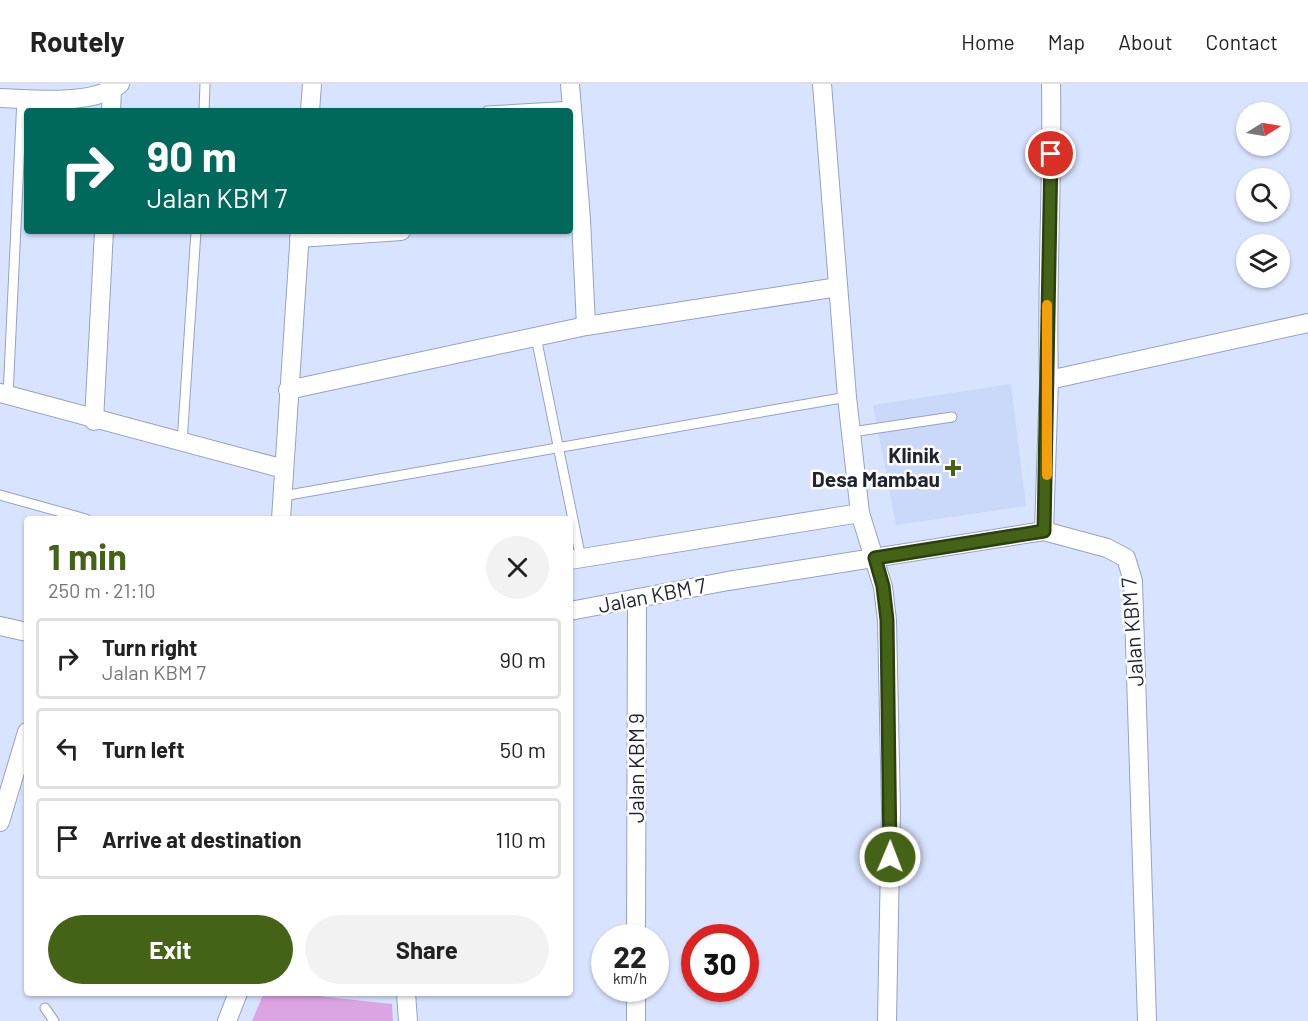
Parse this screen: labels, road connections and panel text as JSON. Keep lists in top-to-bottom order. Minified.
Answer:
{"streets":{"street":["Jalan KBM 7","Jalan KBM 9"]},"crossings":[["Jalan KBM 7","Jalan KBM 9"]],"places":{"health":["Klinik Desa Mambau"]},"north":"right","page":{"header":"Routely","nav":["Home","Map","About","Contact"],"turn":["90 m","Jalan KBM 7"],"heading":["1 min","250 m · 21:10"],"list":[{"name":"Turn right","note":"Jalan KBM 7","value":"90 m"},{"name":"Turn left","value":"50 m"},{"name":"Arrive at destination","value":"110 m"}],"buttons":["Exit","Share"],"speed":"22 km/h","limit":"30"}}
